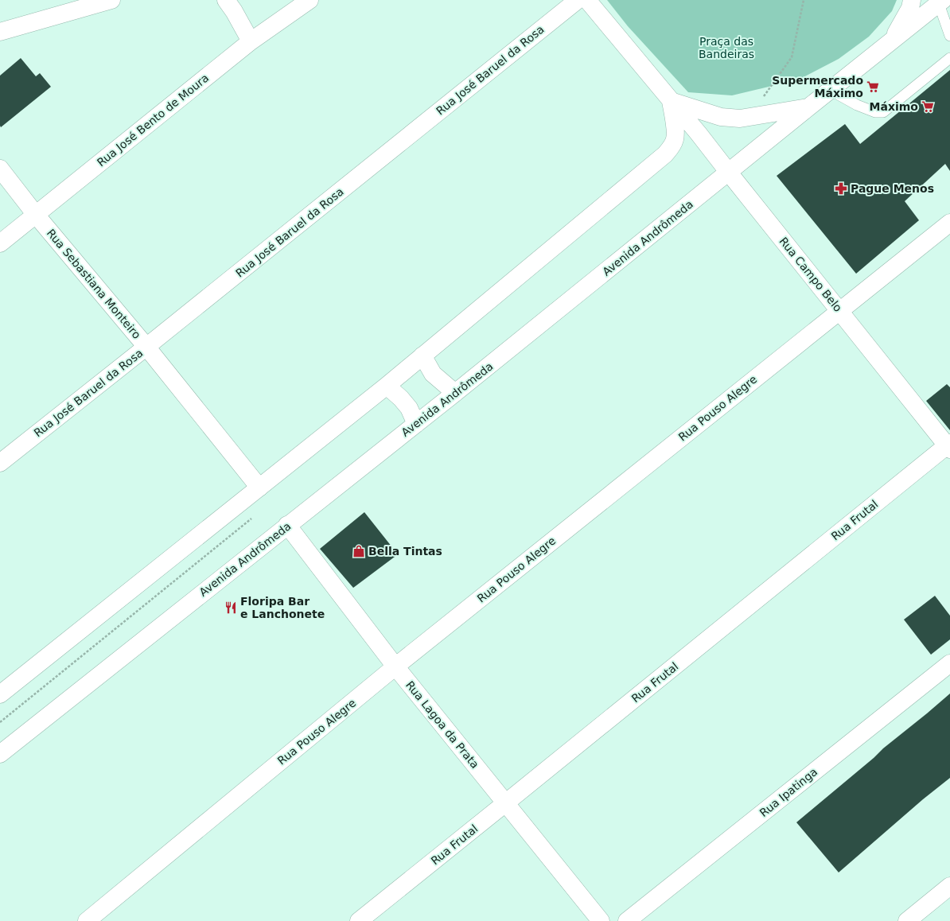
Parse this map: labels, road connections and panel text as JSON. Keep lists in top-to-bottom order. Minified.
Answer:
{"streets":{"street":["Rua José Baruel da Rosa","Rua José Bento de Moura","Avenida Andrômeda","Rua Campo Belo","Rua Sebastiana Monteiro","Rua Pouso Alegre","Rua Frutal","Rua Lagoa da Prata","Rua Ipatinga"]},"crossings":[["Rua José Baruel da Rosa","Rua Sebastiana Monteiro"],["Rua José Bento de Moura","Rua Sebastiana Monteiro"],["Avenida Andrômeda","Rua Campo Belo"],["Avenida Andrômeda","Rua Lagoa da Prata"],["Rua Campo Belo","Rua Pouso Alegre"],["Rua Campo Belo","Rua Frutal"],["Rua Pouso Alegre","Rua Lagoa da Prata"],["Rua Frutal","Rua Lagoa da Prata"]],"parks":["Praça das Bandeiras"],"places":{"supermarket":["Supermercado Máximo","Máximo"],"pharmacy":["Pague Menos"],"shop":["Bella Tintas"],"restaurant":["Floripa Bar e Lanchonete"]}}
